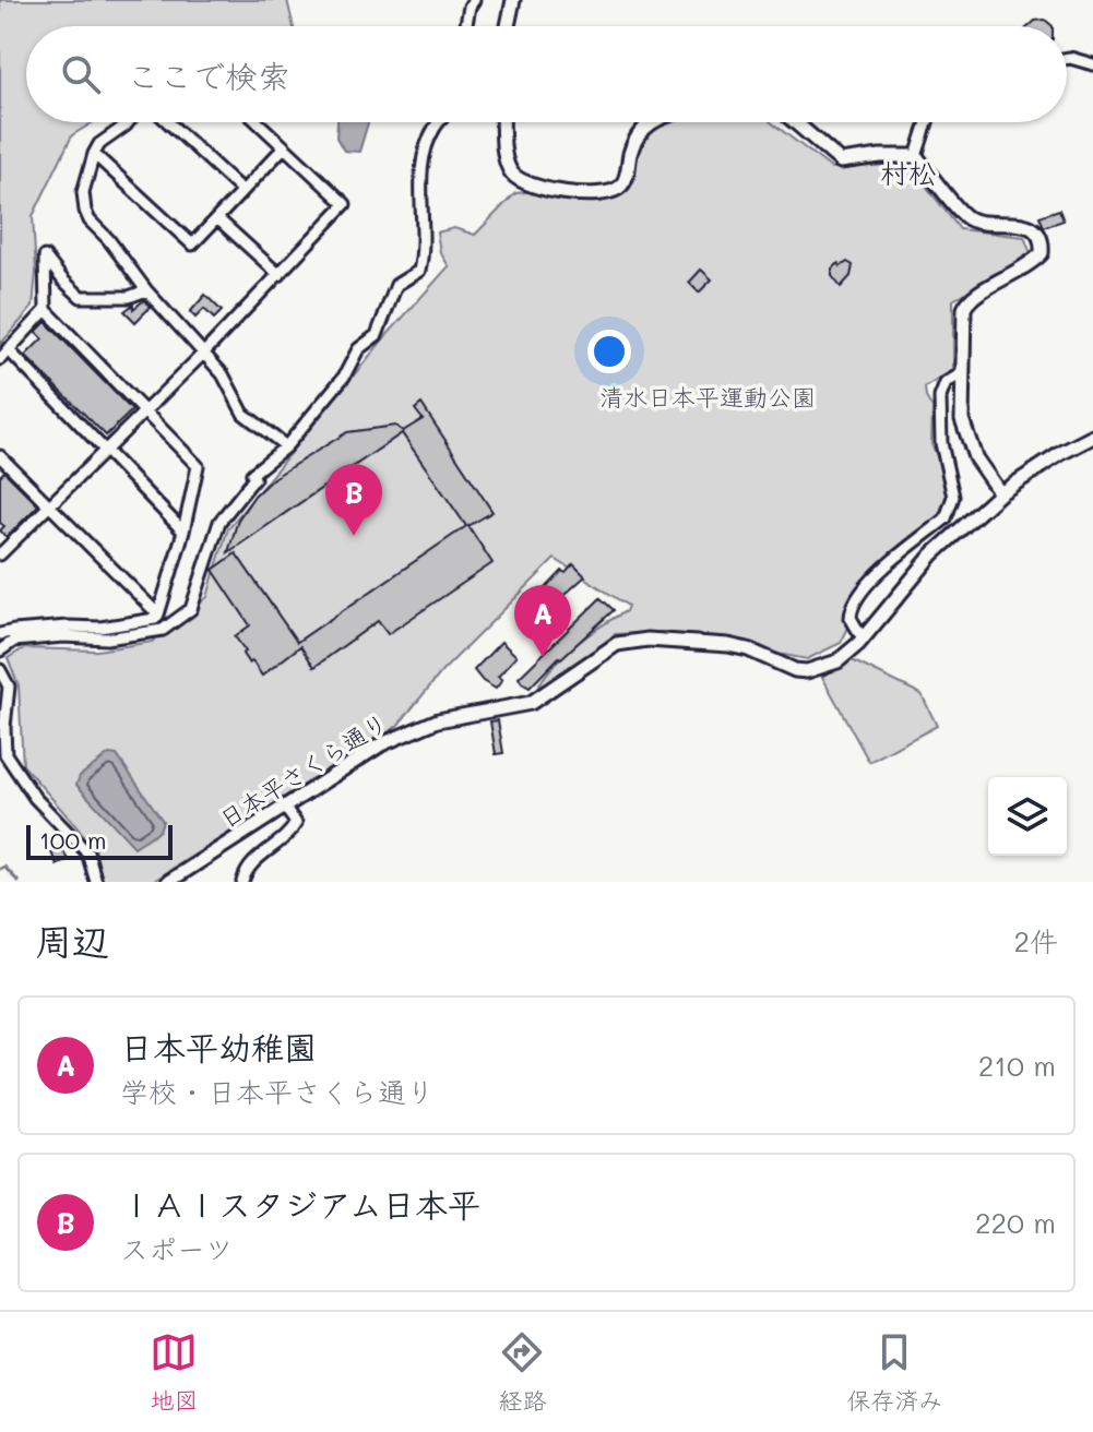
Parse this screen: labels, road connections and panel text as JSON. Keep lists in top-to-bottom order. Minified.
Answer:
{"streets":{"street":["日本平さくら通り"]},"districts":["村松"],"parks":["清水日本平運動公園"],"scale_bar":"100 m","page":{"search":"ここで検索","pins":["B","A"],"scale":"100 m","heading":["周辺","2件"],"list":[{"mark":"A","name":"日本平幼稚園","note":"学校 · 日本平さくら通り","value":"210 m"},{"mark":"B","name":"ＩＡＩスタジアム日本平","note":"スポーツ","value":"220 m"}],"nav":["地図","経路","保存済み"]}}
